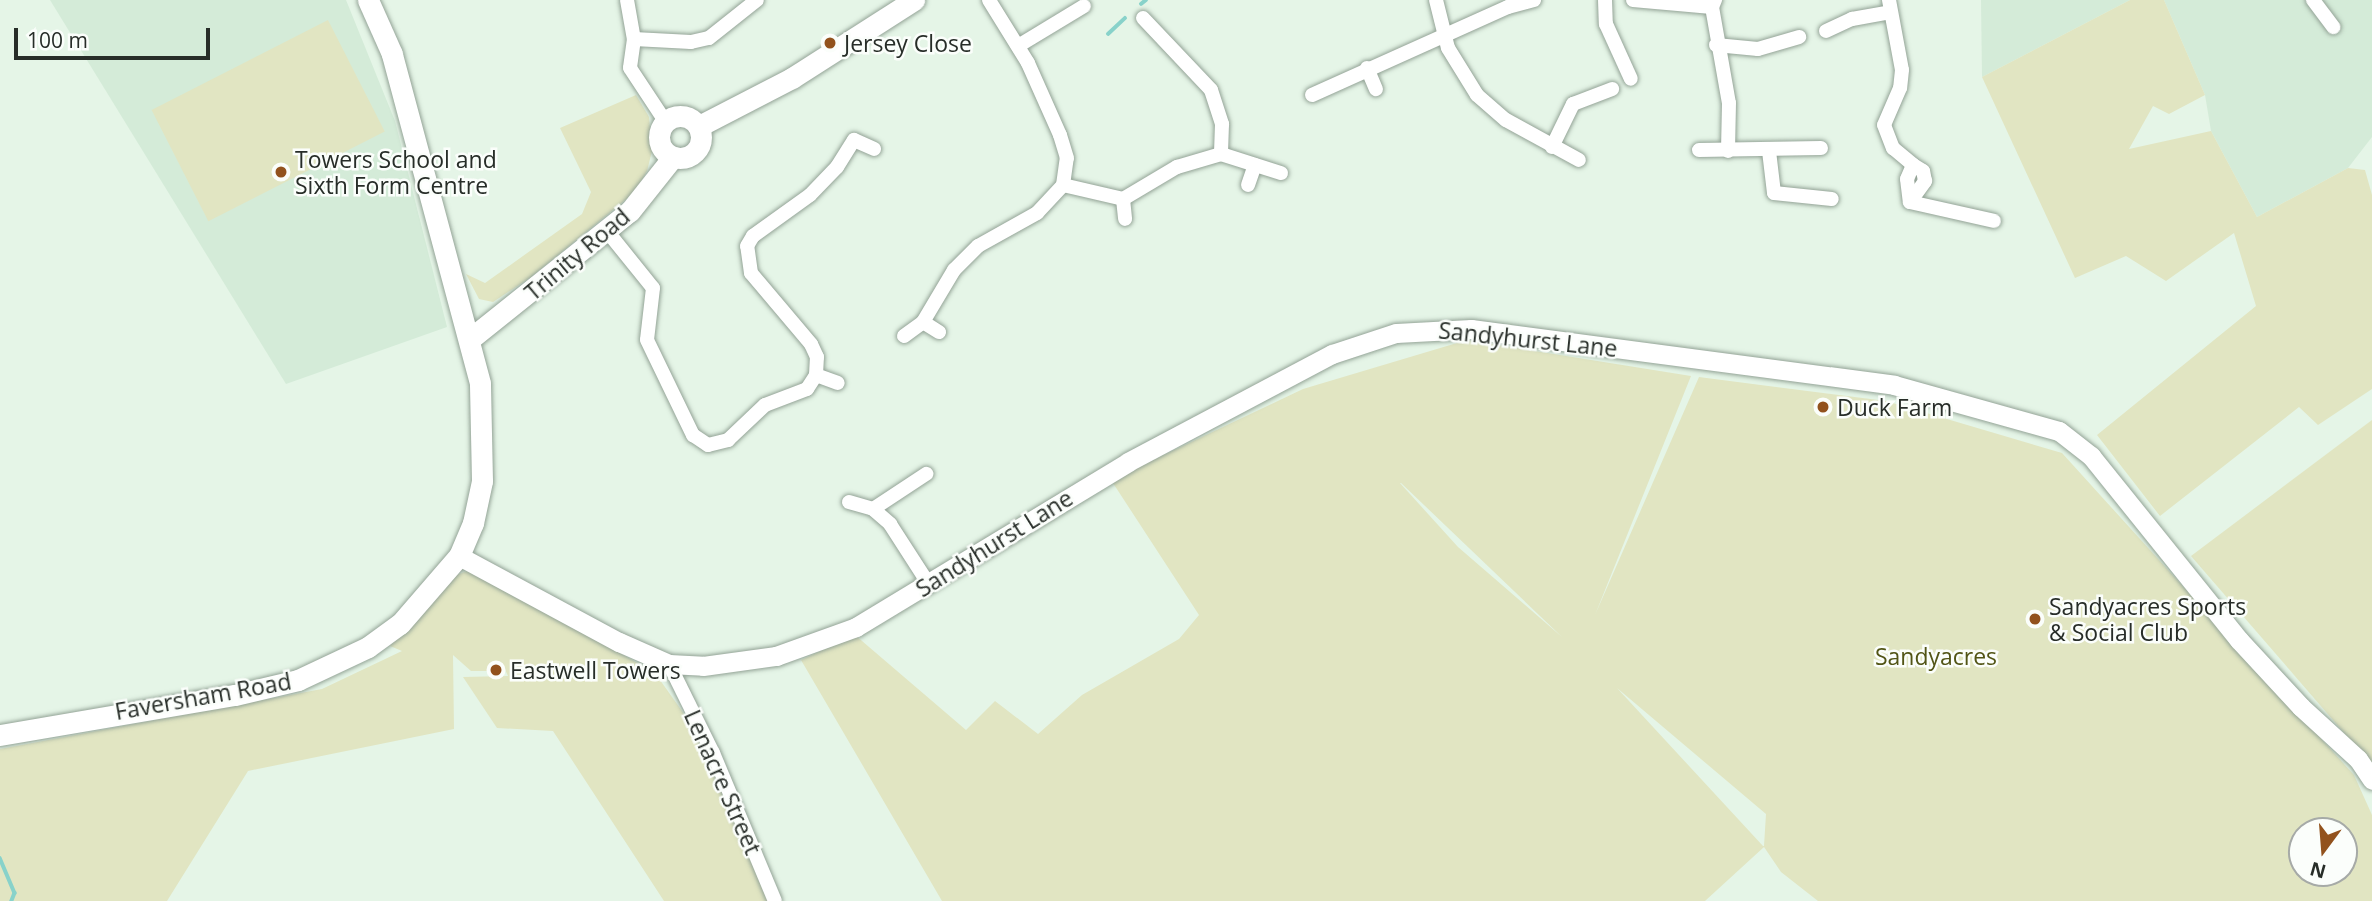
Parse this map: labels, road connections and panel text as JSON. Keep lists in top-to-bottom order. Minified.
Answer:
{"streets":{"main road":["Trinity Road","Faversham Road"],"street":["Sandyhurst Lane","Lenacre Street"]},"crossings":[["Trinity Road","Faversham Road"],["Sandyhurst Lane","Faversham Road"],["Sandyhurst Lane","Lenacre Street"]],"parks":["Sandyacres"],"places":["Jersey Close","Towers School and Sixth Form Centre","Duck Farm","Sandyacres Sports & Social Club","Eastwell Towers"],"scale_bar":"100 m","north":"bottom"}
